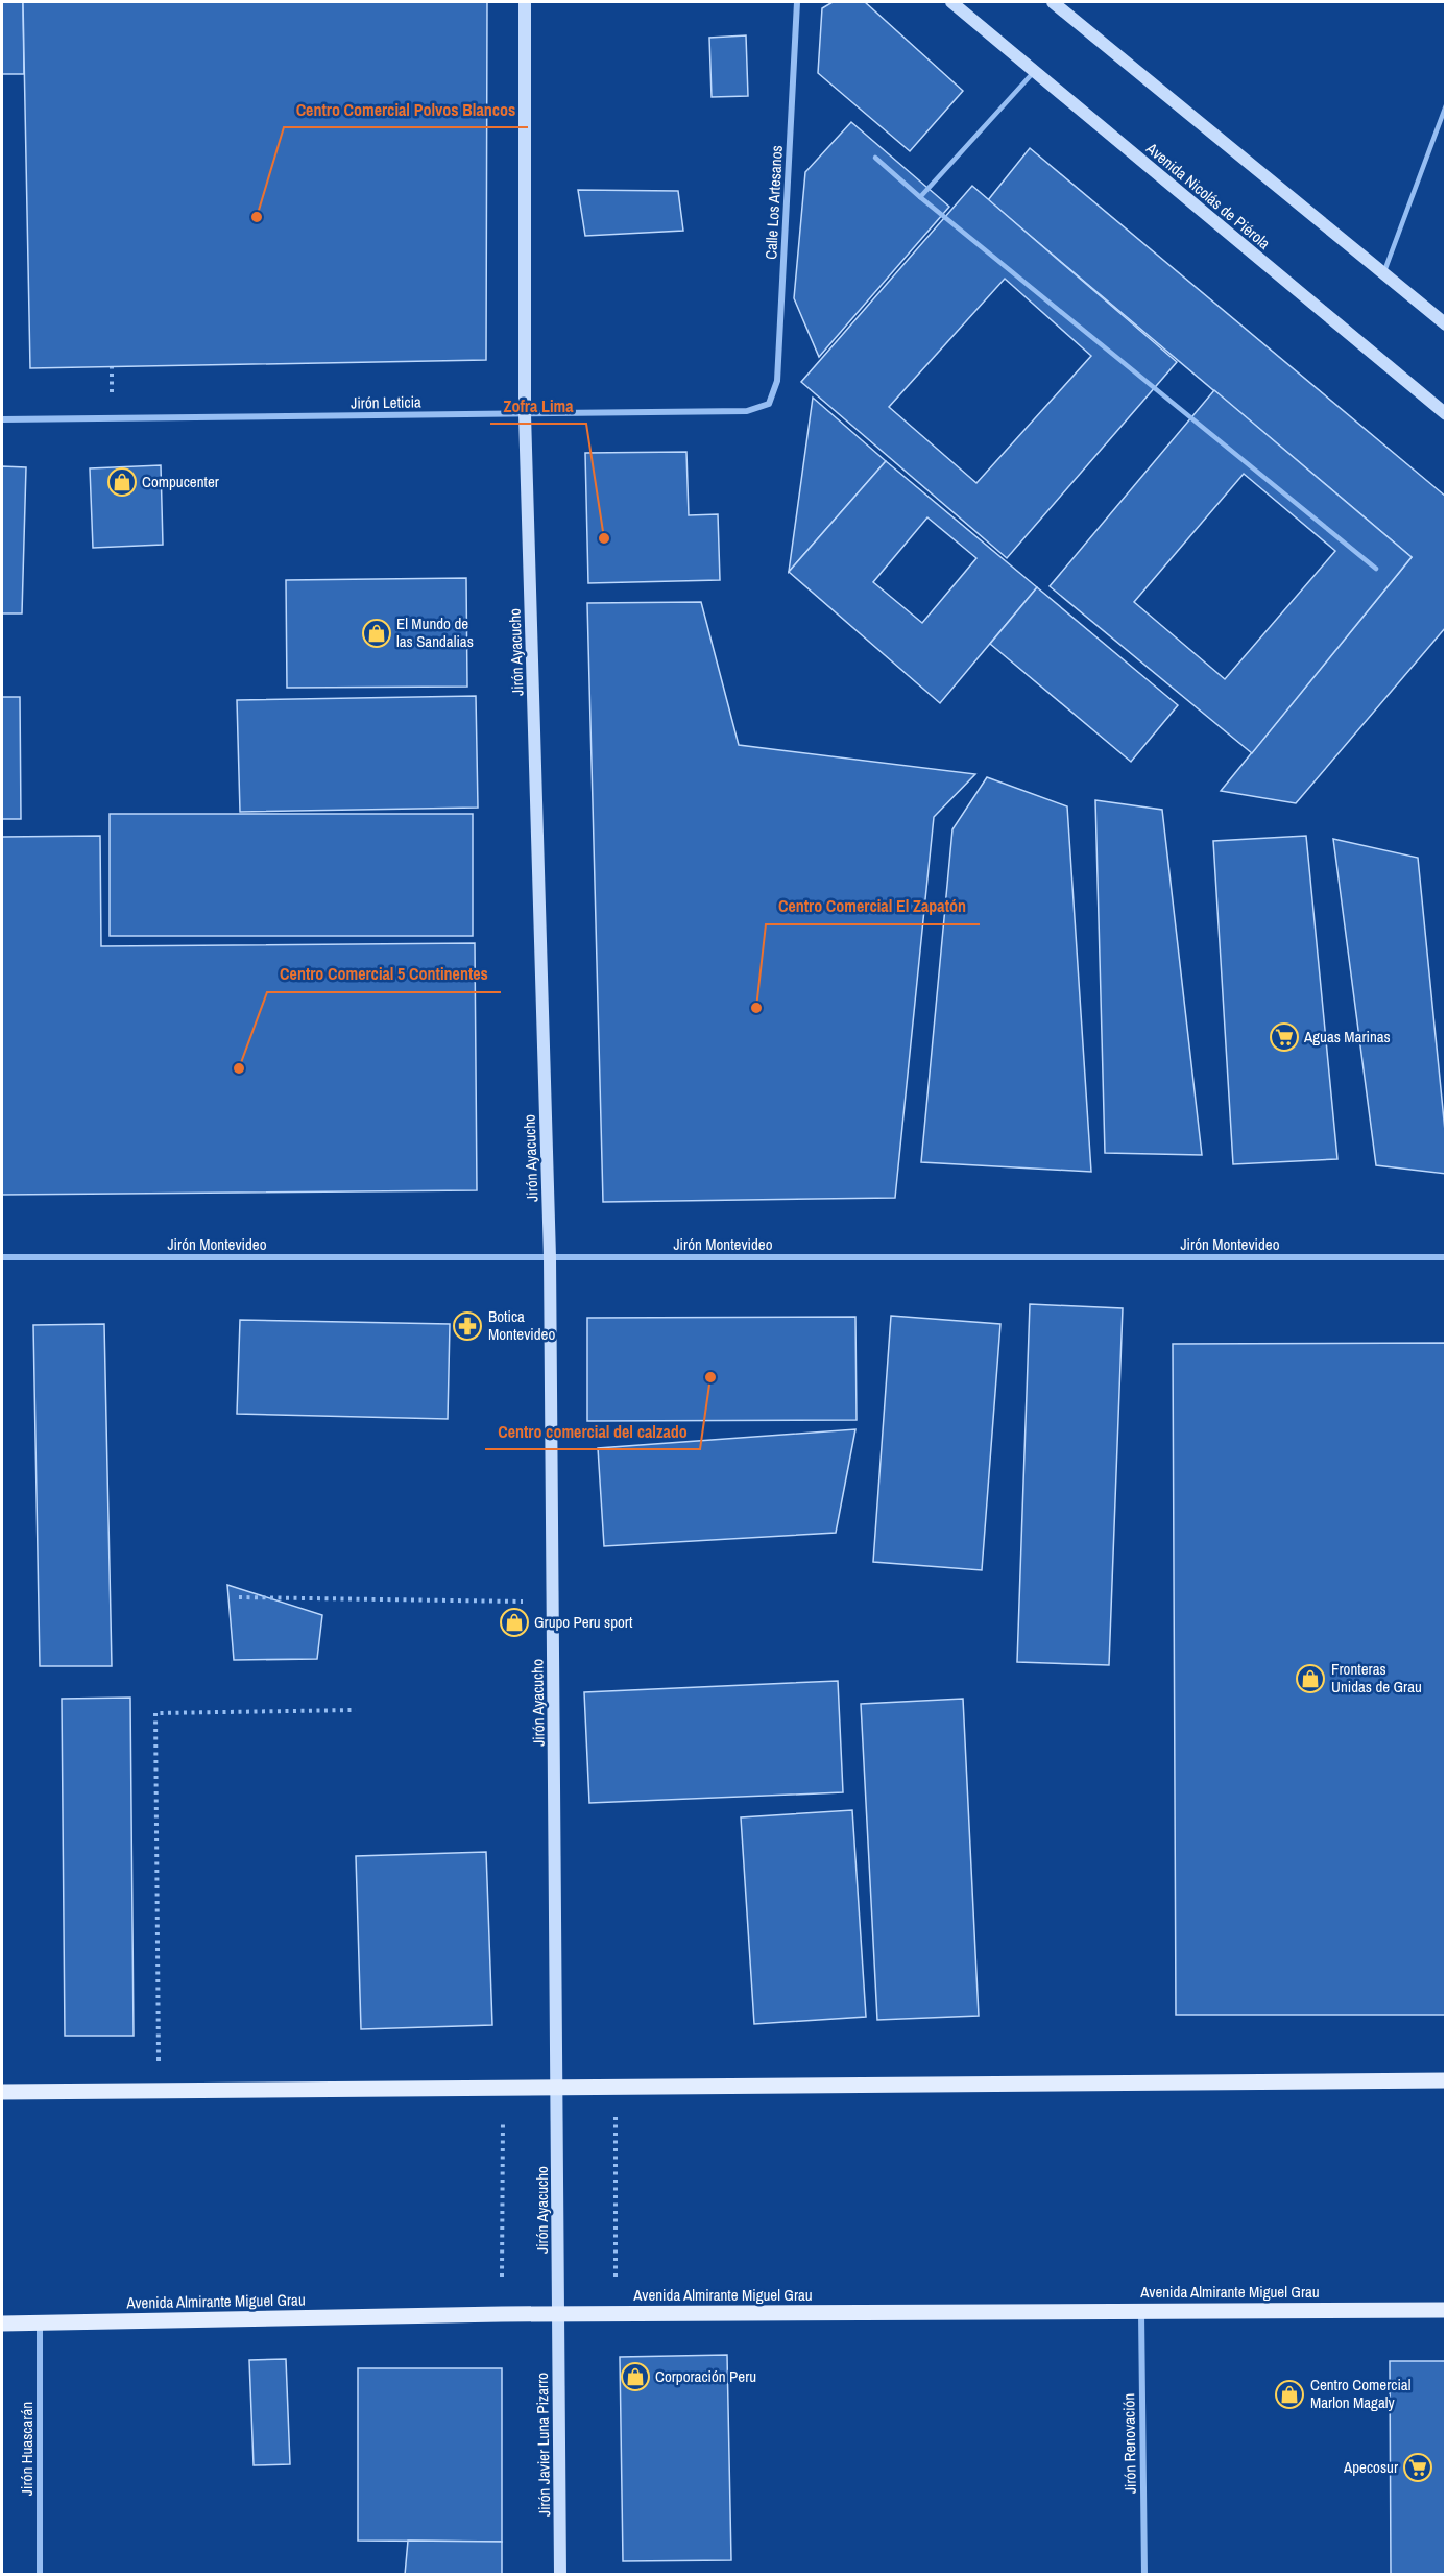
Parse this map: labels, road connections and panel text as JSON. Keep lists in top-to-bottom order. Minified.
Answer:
{"streets":{"main road":["Avenida Almirante Miguel Grau"],"street":["Avenida Nicolás de Piérola","Calle Los Artesanos","Jirón Leticia","Jirón Ayacucho","Jirón Montevideo","Jirón Renovación","Jirón Javier Luna Pizarro","Jirón Huascarán"]},"crossings":[["Calle Los Artesanos","Jirón Leticia"],["Jirón Leticia","Jirón Ayacucho"],["Jirón Ayacucho","Jirón Montevideo"],["Jirón Ayacucho","Avenida Almirante Miguel Grau"],["Jirón Ayacucho","Jirón Javier Luna Pizarro"],["Avenida Almirante Miguel Grau","Jirón Renovación"],["Avenida Almirante Miguel Grau","Jirón Javier Luna Pizarro"],["Avenida Almirante Miguel Grau","Jirón Huascarán"]],"places":{"other":["Centro Comercial Polvos Blancos","Zofra Lima","Centro Comercial El Zapatón","Centro Comercial 5 Continentes","Centro comercial del calzado"],"shop":["Compucenter","El Mundo de las Sandalias","Grupo Peru sport","Fronteras Unidas de Grau","Corporación Peru","Centro Comercial Marlon Magaly"],"supermarket":["Aguas Marinas","Apecosur"],"pharmacy":["Botica Montevideo"]}}
